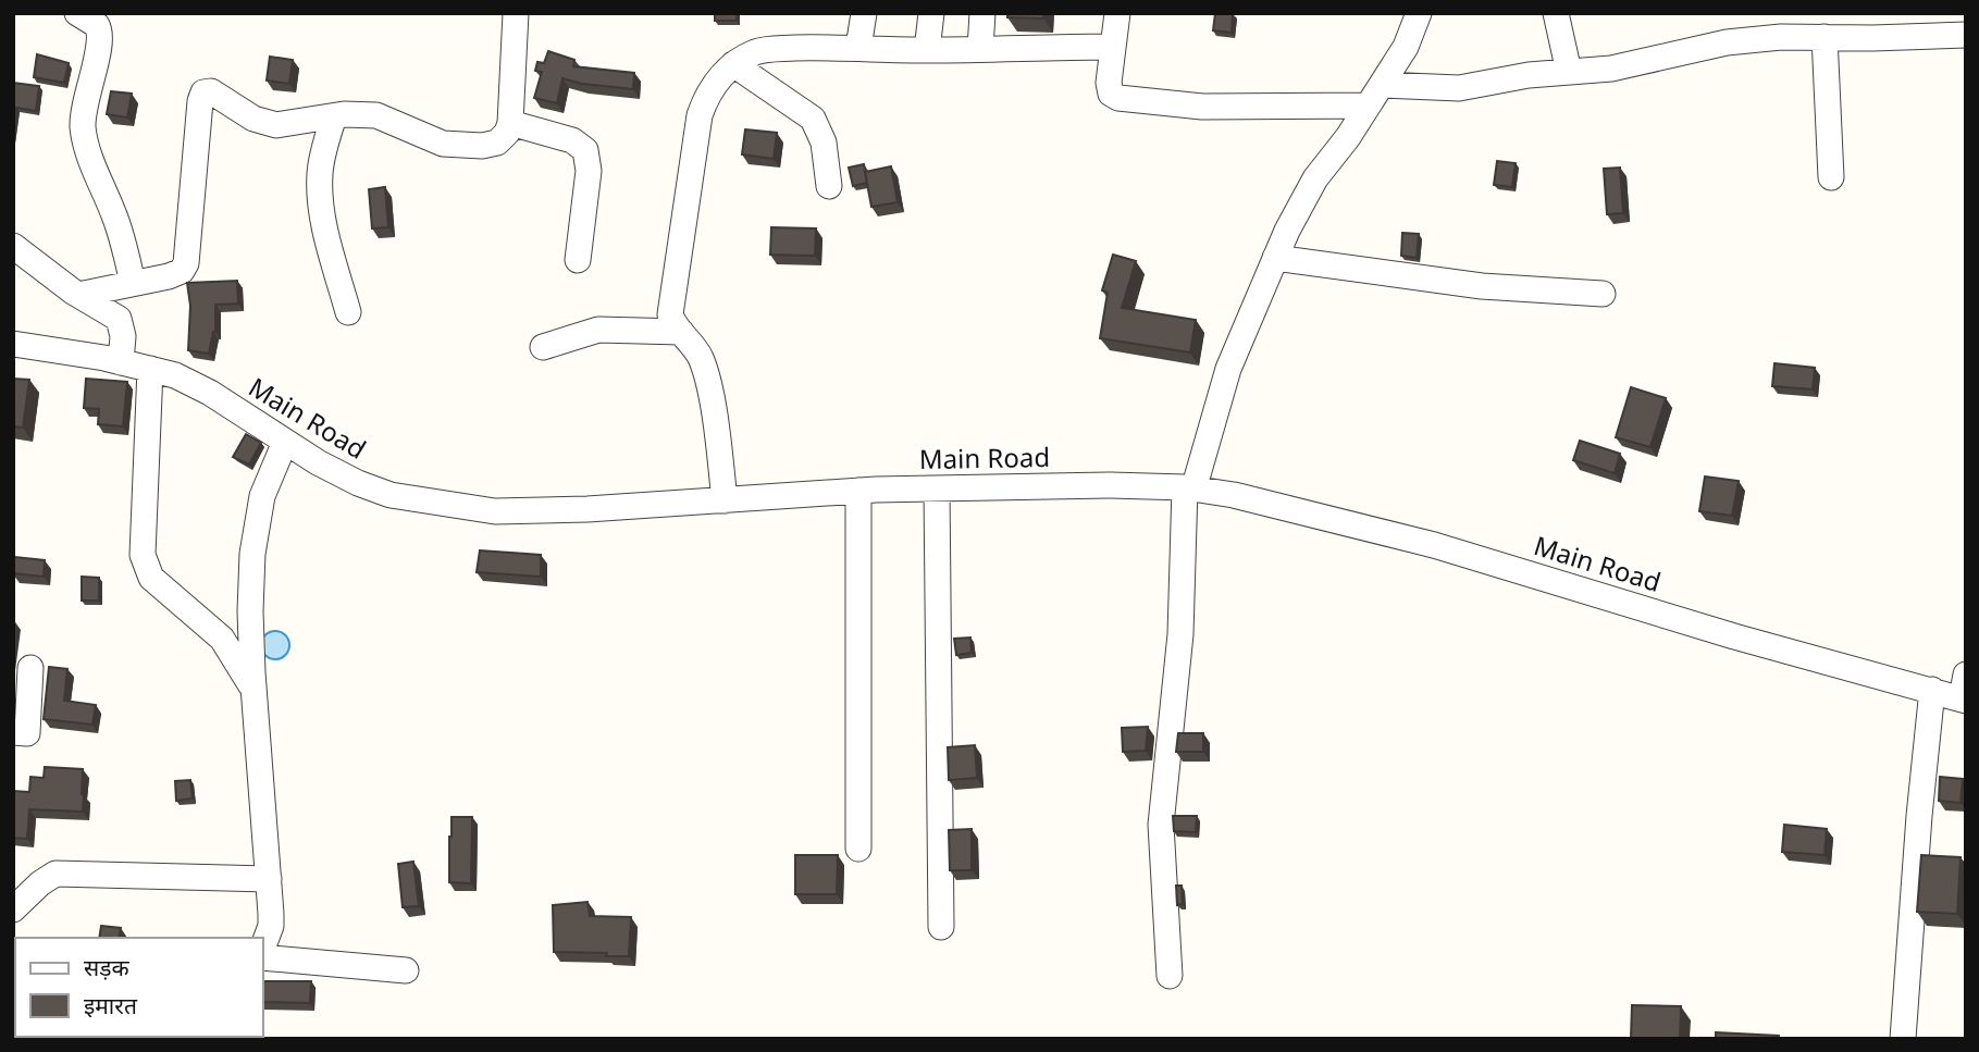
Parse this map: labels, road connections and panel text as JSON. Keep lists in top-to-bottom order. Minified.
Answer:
{"streets":{"street":["Main Road"]},"legend":["सड़क","इमारत"]}
